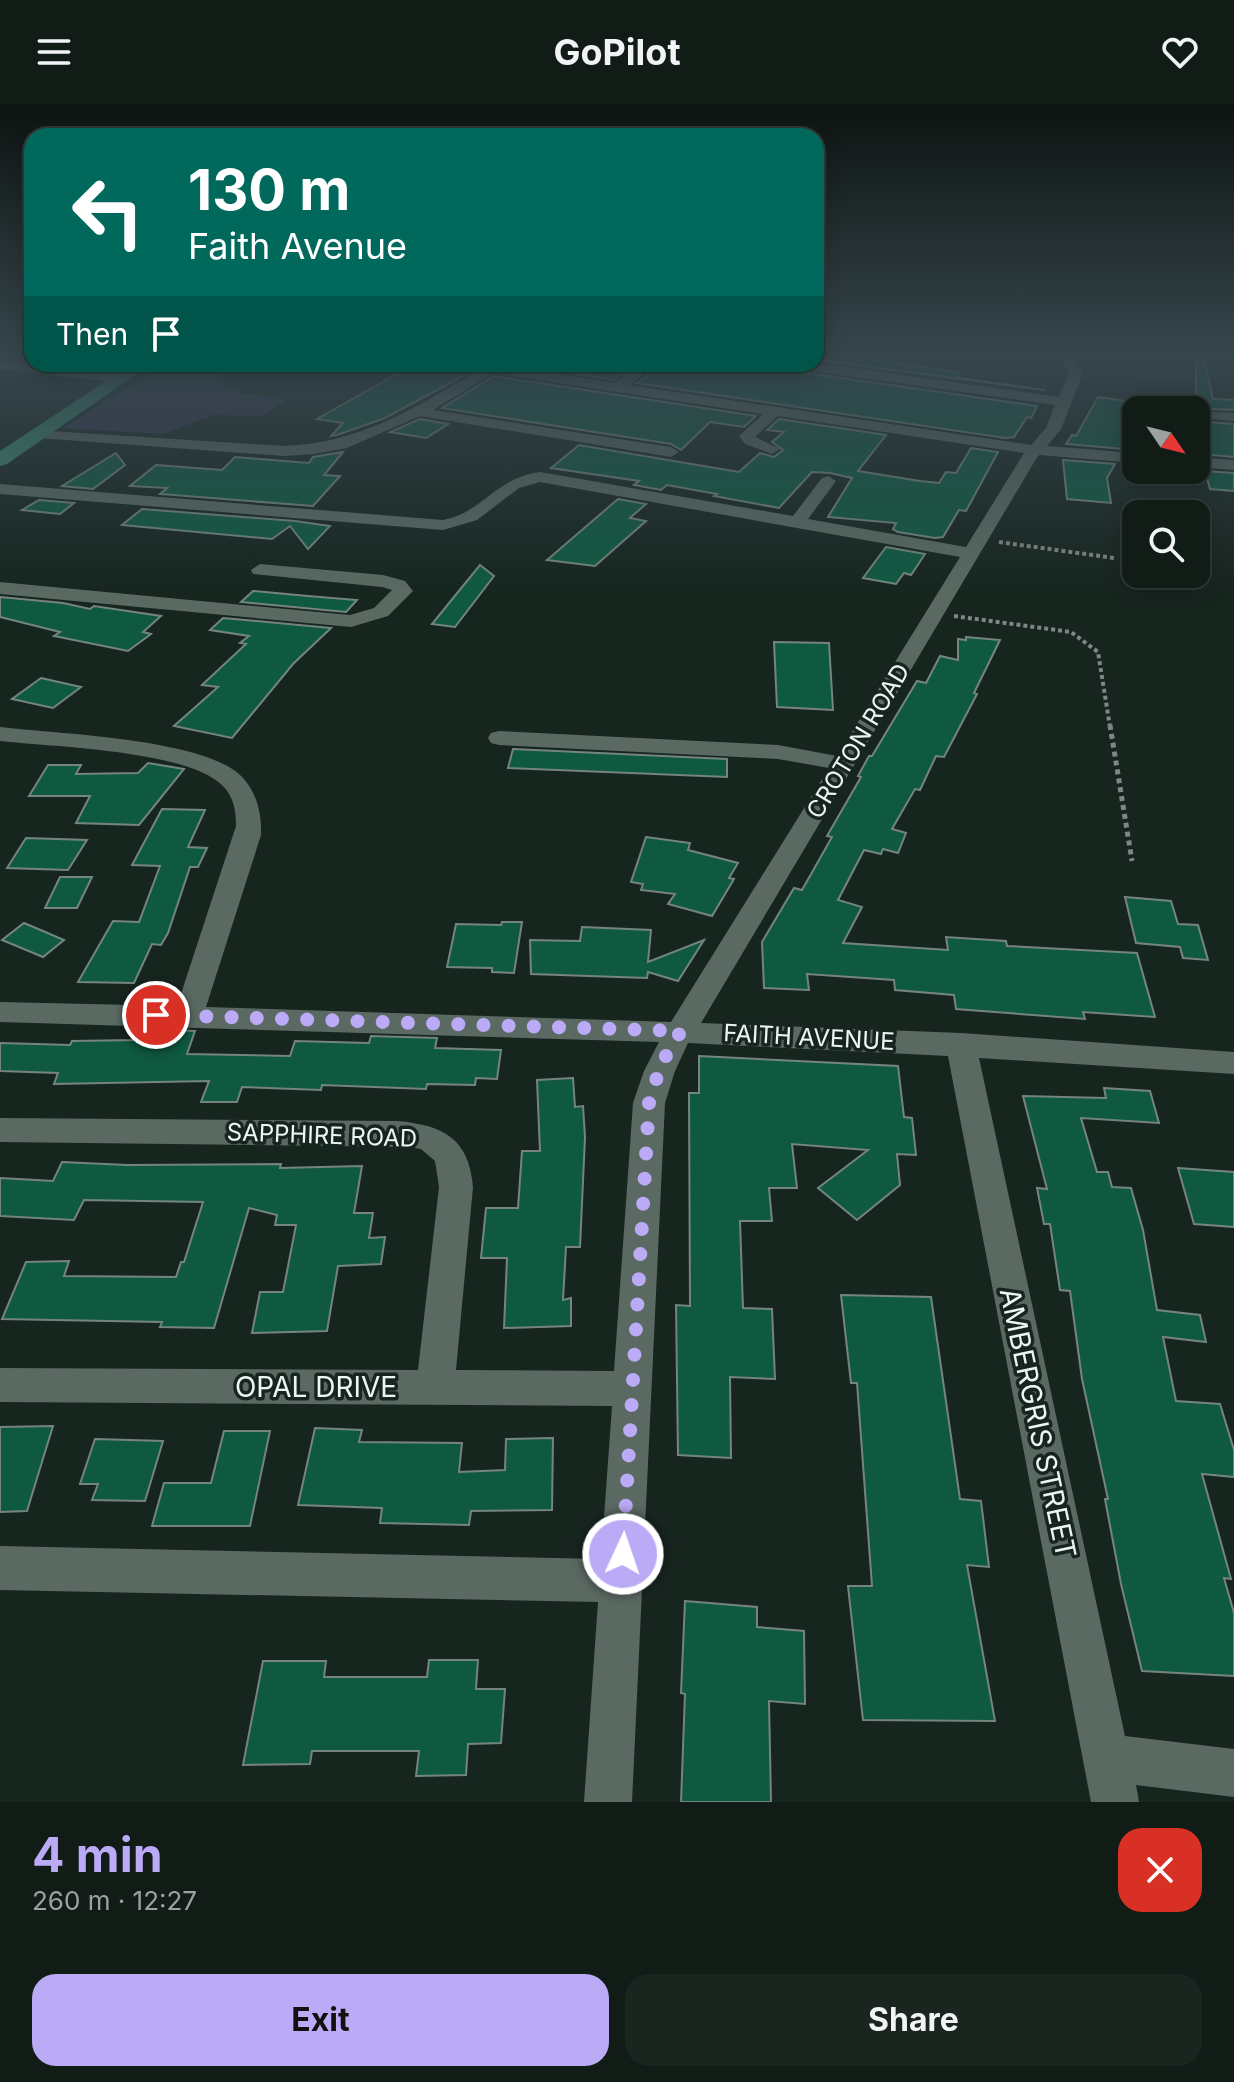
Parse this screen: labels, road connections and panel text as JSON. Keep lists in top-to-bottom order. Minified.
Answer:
{"streets":{"street":["CROTON ROAD","FAITH AVENUE","SAPPHIRE ROAD","OPAL DRIVE","AMBERGRIS STREET"]},"crossings":[["CROTON ROAD","FAITH AVENUE"],["CROTON ROAD","OPAL DRIVE"],["FAITH AVENUE","AMBERGRIS STREET"],["SAPPHIRE ROAD","OPAL DRIVE"]],"north":"bottom right","page":{"header":"GoPilot","turn":["130 m","Faith Avenue"],"then":"Then","heading":["4 min","260 m · 12:27"],"buttons":["Exit","Share"]}}
